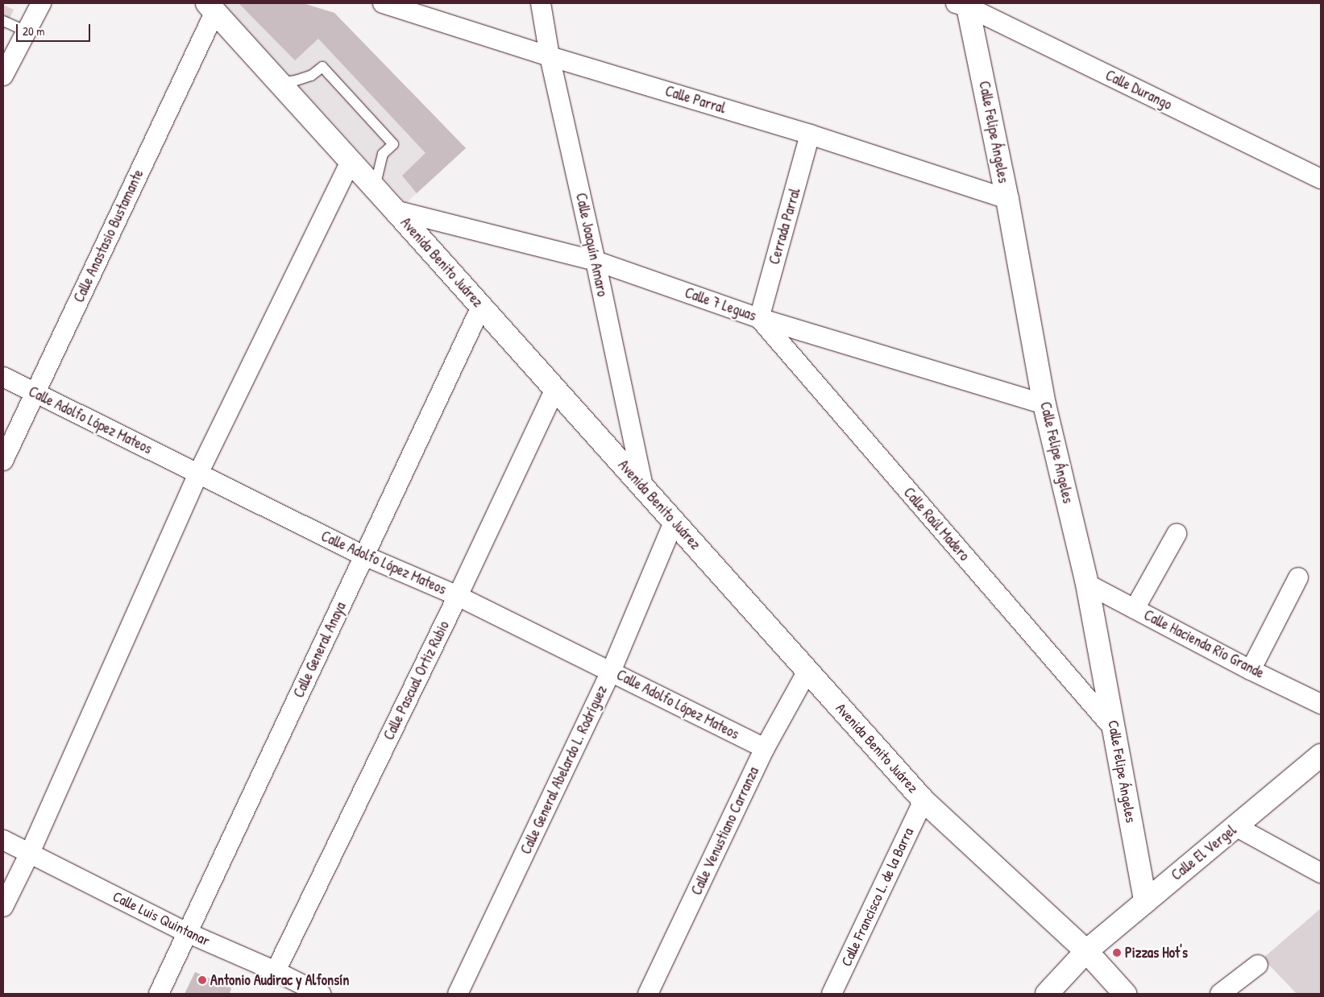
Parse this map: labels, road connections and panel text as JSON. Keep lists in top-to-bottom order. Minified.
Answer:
{"streets":{"street":["Calle Durango","Calle Parral","Calle Felipe Ángeles","Cerrada Parral","Calle Anastasio Bustamante","Calle Joaquín Amaro","Avenida Benito Juárez","Calle 7 Leguas","Calle Adolfo López Mateos","Calle Raúl Madero","Calle Hacienda Río Grande","Calle General Anaya","Calle Pascual Ortiz Rubio","Calle General Abelardo L. Rodríguez","Calle Venustiano Carranza","Calle El Vergel","Calle Francisco L. de la Barra","Calle Luis Quintanar"]},"crossings":[["Calle Durango","Calle Felipe Ángeles"],["Calle Parral","Calle Felipe Ángeles"],["Calle Parral","Cerrada Parral"],["Calle Parral","Calle Joaquín Amaro"],["Calle Felipe Ángeles","Calle 7 Leguas"],["Calle Felipe Ángeles","Calle Raúl Madero"],["Calle Felipe Ángeles","Calle Hacienda Río Grande"],["Calle Felipe Ángeles","Calle El Vergel"],["Cerrada Parral","Calle 7 Leguas"],["Cerrada Parral","Calle Raúl Madero"],["Calle Anastasio Bustamante","Avenida Benito Juárez"],["Calle Anastasio Bustamante","Calle Adolfo López Mateos"],["Calle Joaquín Amaro","Avenida Benito Juárez"],["Calle Joaquín Amaro","Calle 7 Leguas"],["Avenida Benito Juárez","Calle 7 Leguas"],["Avenida Benito Juárez","Calle General Anaya"],["Avenida Benito Juárez","Calle Pascual Ortiz Rubio"],["Avenida Benito Juárez","Calle General Abelardo L. Rodríguez"],["Avenida Benito Juárez","Calle Venustiano Carranza"],["Avenida Benito Juárez","Calle El Vergel"],["Avenida Benito Juárez","Calle Francisco L. de la Barra"],["Calle 7 Leguas","Calle Raúl Madero"],["Calle Adolfo López Mateos","Calle General Anaya"],["Calle Adolfo López Mateos","Calle Pascual Ortiz Rubio"],["Calle Adolfo López Mateos","Calle General Abelardo L. Rodríguez"],["Calle Adolfo López Mateos","Calle Venustiano Carranza"],["Calle General Anaya","Calle Luis Quintanar"],["Calle Pascual Ortiz Rubio","Calle Luis Quintanar"]],"places":["Pizzas Hot's","Antonio Audirac y Alfonsín"],"scale_bar":"20 m"}
